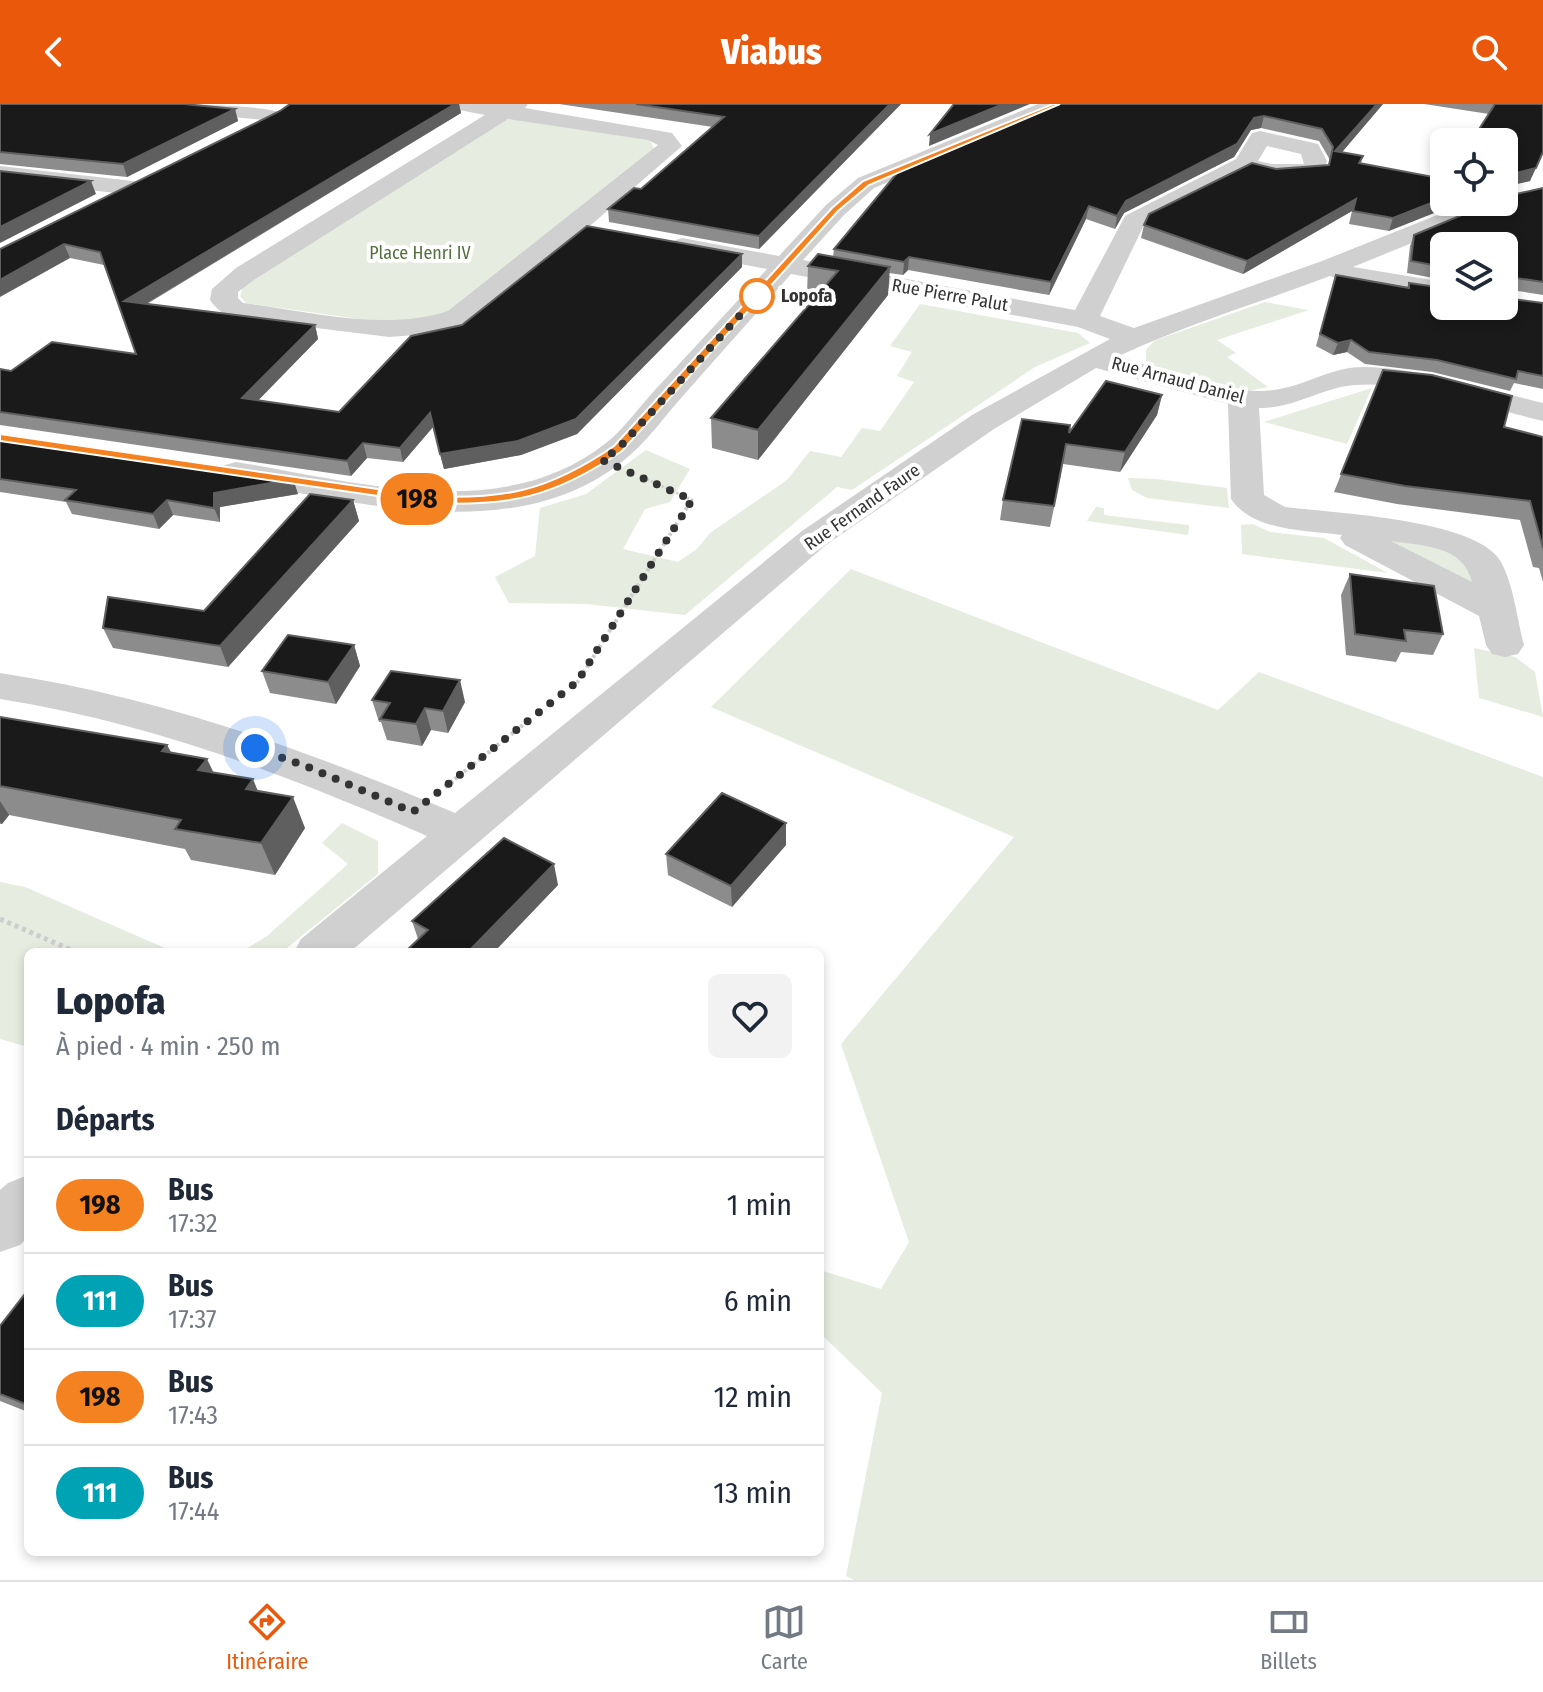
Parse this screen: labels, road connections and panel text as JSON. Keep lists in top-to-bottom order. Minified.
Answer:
{"streets":{"street":["Rue Pierre Palut","Rue Arnaud Daniel","Rue Fernand Faure"]},"crossings":[["Rue Pierre Palut","Rue Fernand Faure"],["Rue Arnaud Daniel","Rue Fernand Faure"]],"parks":["Place Henri IV"],"places":["Lopofa"],"lines":["bus line 198"],"page":{"header":"Viabus","on_map":"198","heading":[["Lopofa","À pied · 4 min · 250 m"],"Départs"],"list":[{"mark":"198","name":"Bus","note":"17:32","value":"1 min"},{"mark":"111","name":"Bus","note":"17:37","value":"6 min"},{"mark":"198","name":"Bus","note":"17:43","value":"12 min"},{"mark":"111","name":"Bus","note":"17:44","value":"13 min"}],"tabs":["Itinéraire","Carte","Billets"]}}
